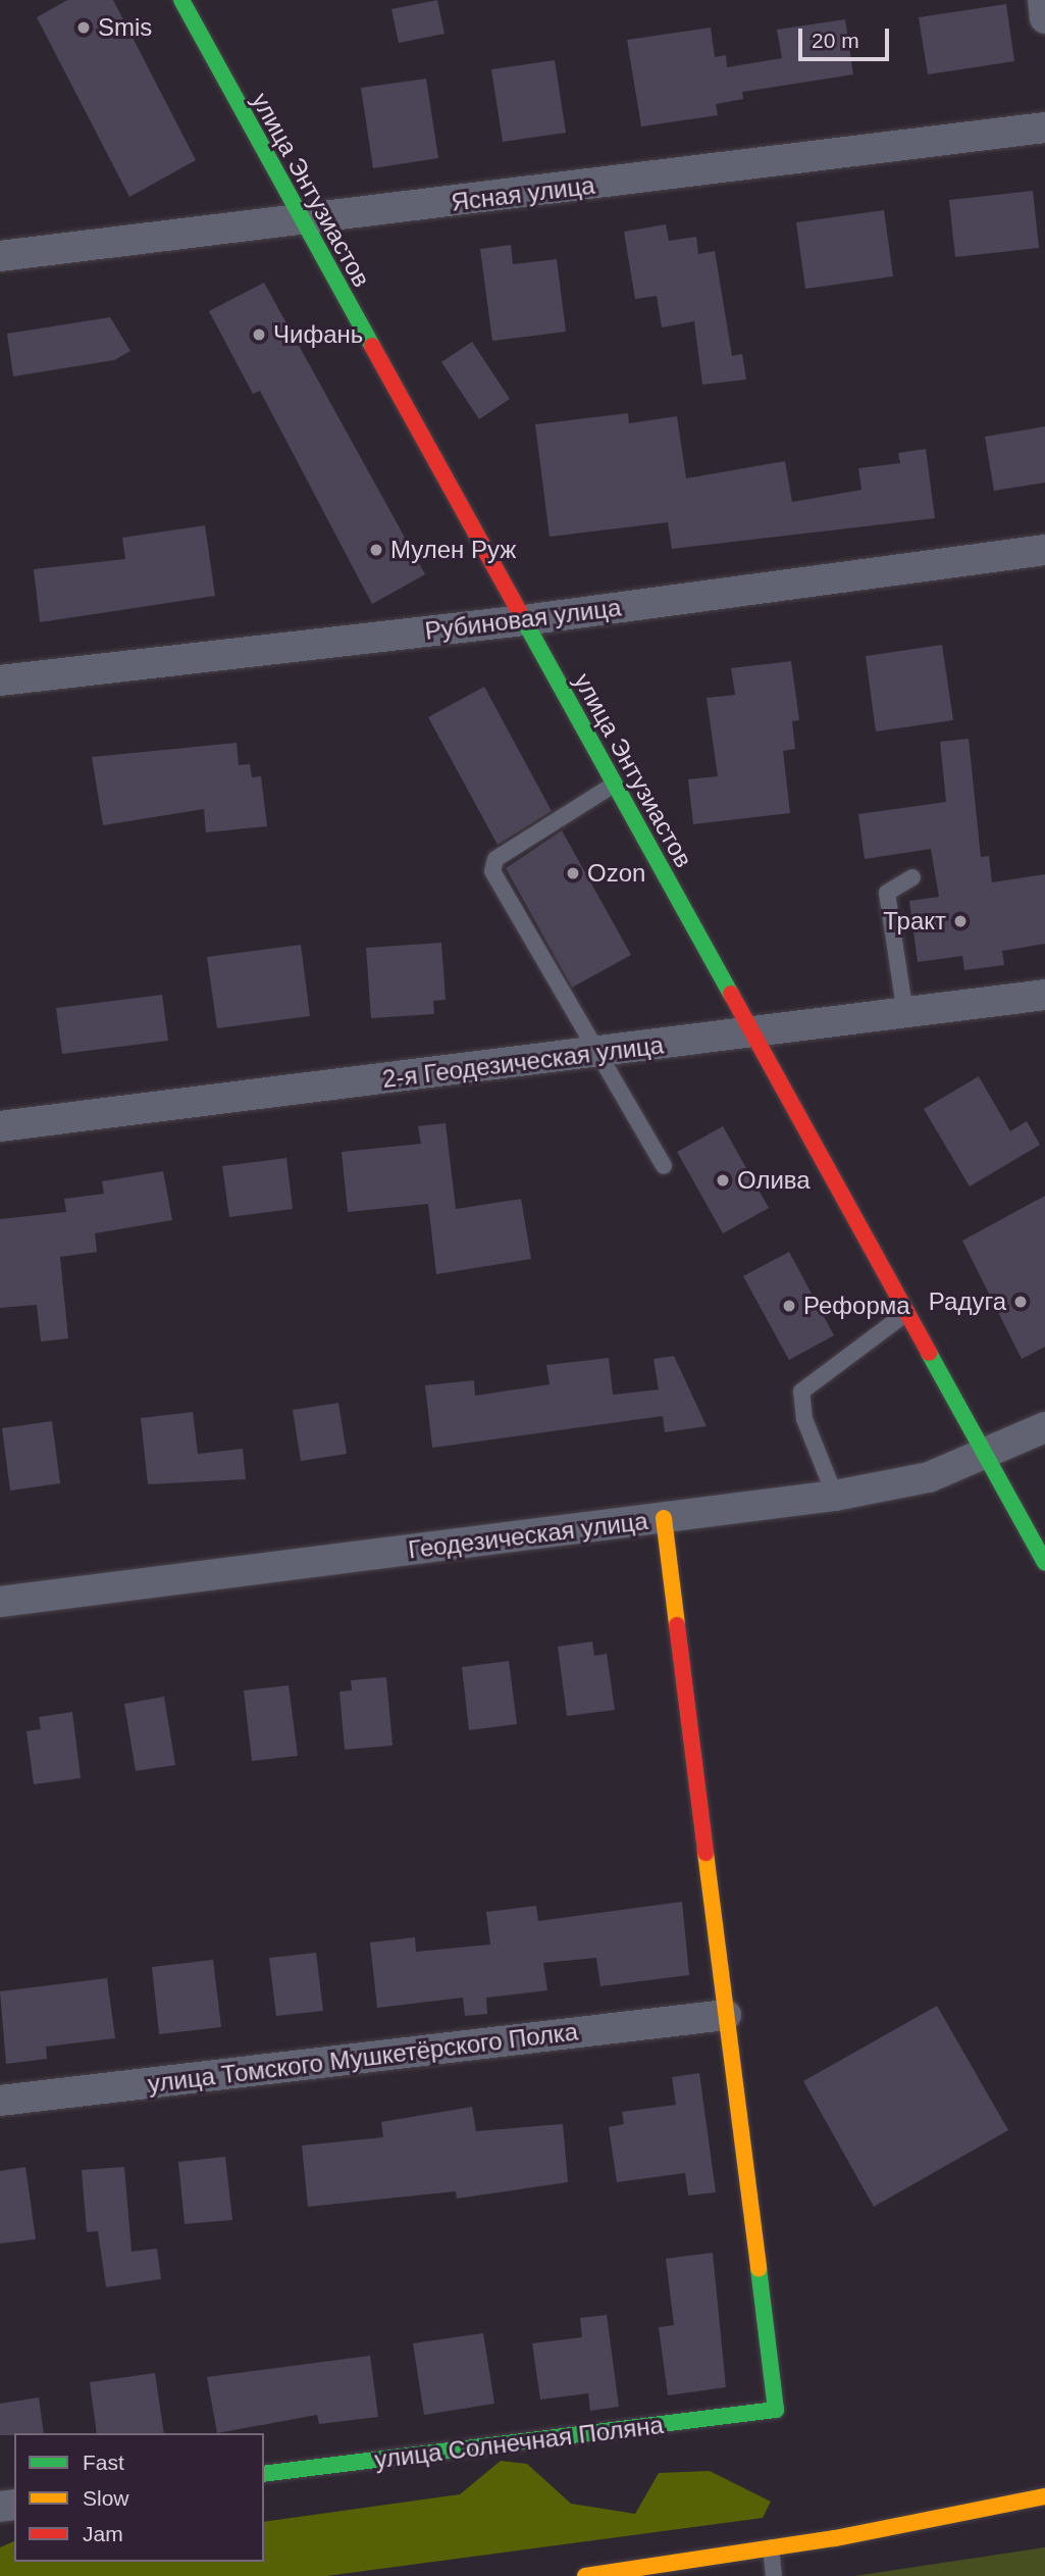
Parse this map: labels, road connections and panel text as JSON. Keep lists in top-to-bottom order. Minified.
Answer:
{"streets":{"street":["улица Энтузиастов","Ясная улица","Рубиновая улица","2-я Геодезическая улица","Геодезическая улица","улица Томского Мушкетёрского Полка","улица Солнечная Поляна"]},"crossings":[["улица Энтузиастов","Ясная улица"],["улица Энтузиастов","Рубиновая улица"],["улица Энтузиастов","2-я Геодезическая улица"],["улица Энтузиастов","Геодезическая улица"],["улица Томского Мушкетёрского Полка","улица Солнечная Поляна"]],"places":["Smis","Чифань","Мулен Руж","Ozon","Тракт","Олива","Радуга","Реформа"],"legend":["Fast","Slow","Jam"],"scale_bar":"20 m"}
